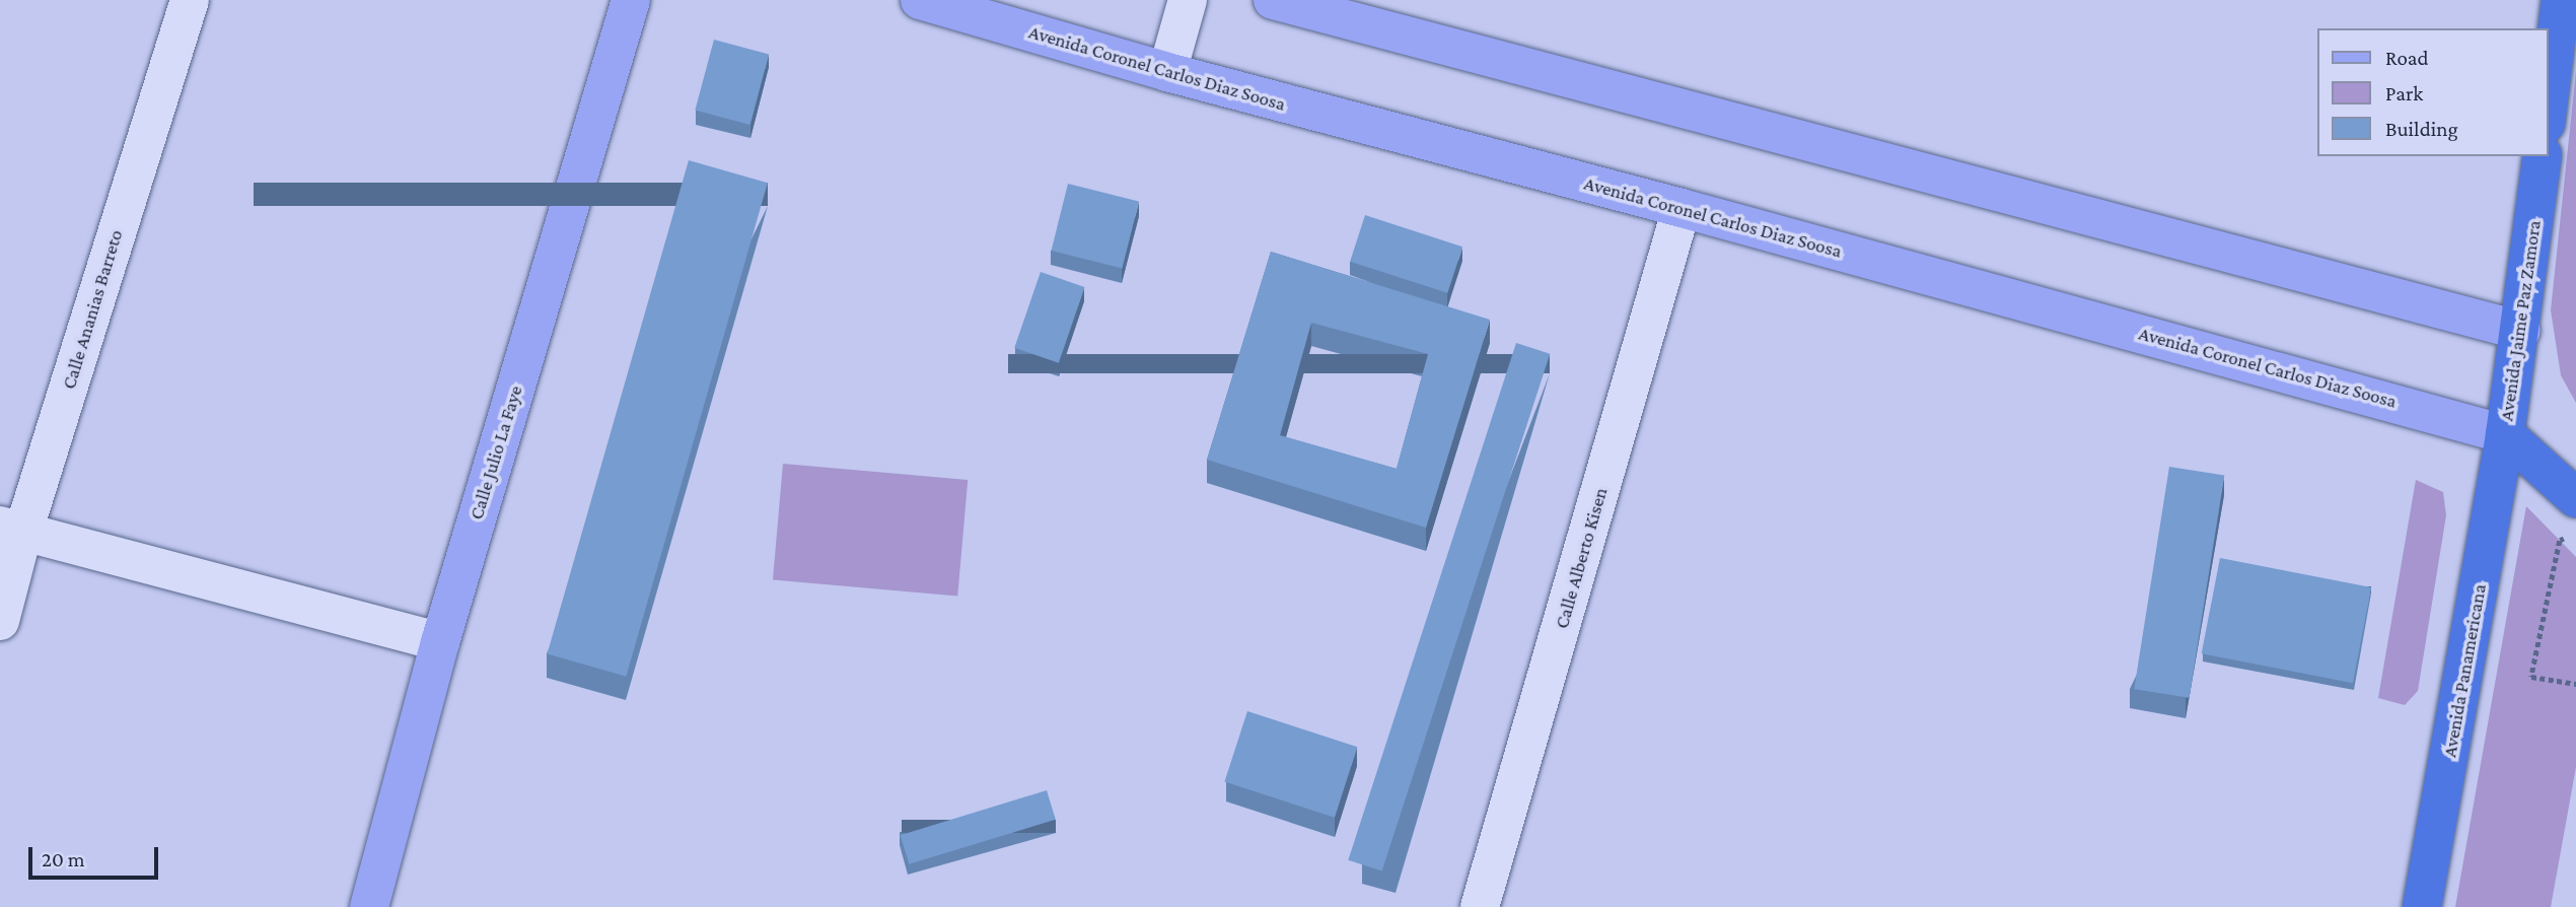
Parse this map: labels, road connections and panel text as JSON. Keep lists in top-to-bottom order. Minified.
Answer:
{"streets":{"highway":["Avenida Jaime Paz Zamora","Avenida Panamericana"],"main road":["Avenida Coronel Carlos Diaz Soosa","Calle Julio La Faye"],"street":["Calle Ananias Barreto","Calle Alberto Kisen"]},"crossings":[["Avenida Coronel Carlos Diaz Soosa","Avenida Jaime Paz Zamora"],["Avenida Coronel Carlos Diaz Soosa","Calle Alberto Kisen"],["Avenida Coronel Carlos Diaz Soosa","Avenida Panamericana"],["Avenida Jaime Paz Zamora","Avenida Panamericana"]],"legend":["Road","Park","Building"],"scale_bar":"20 m"}
